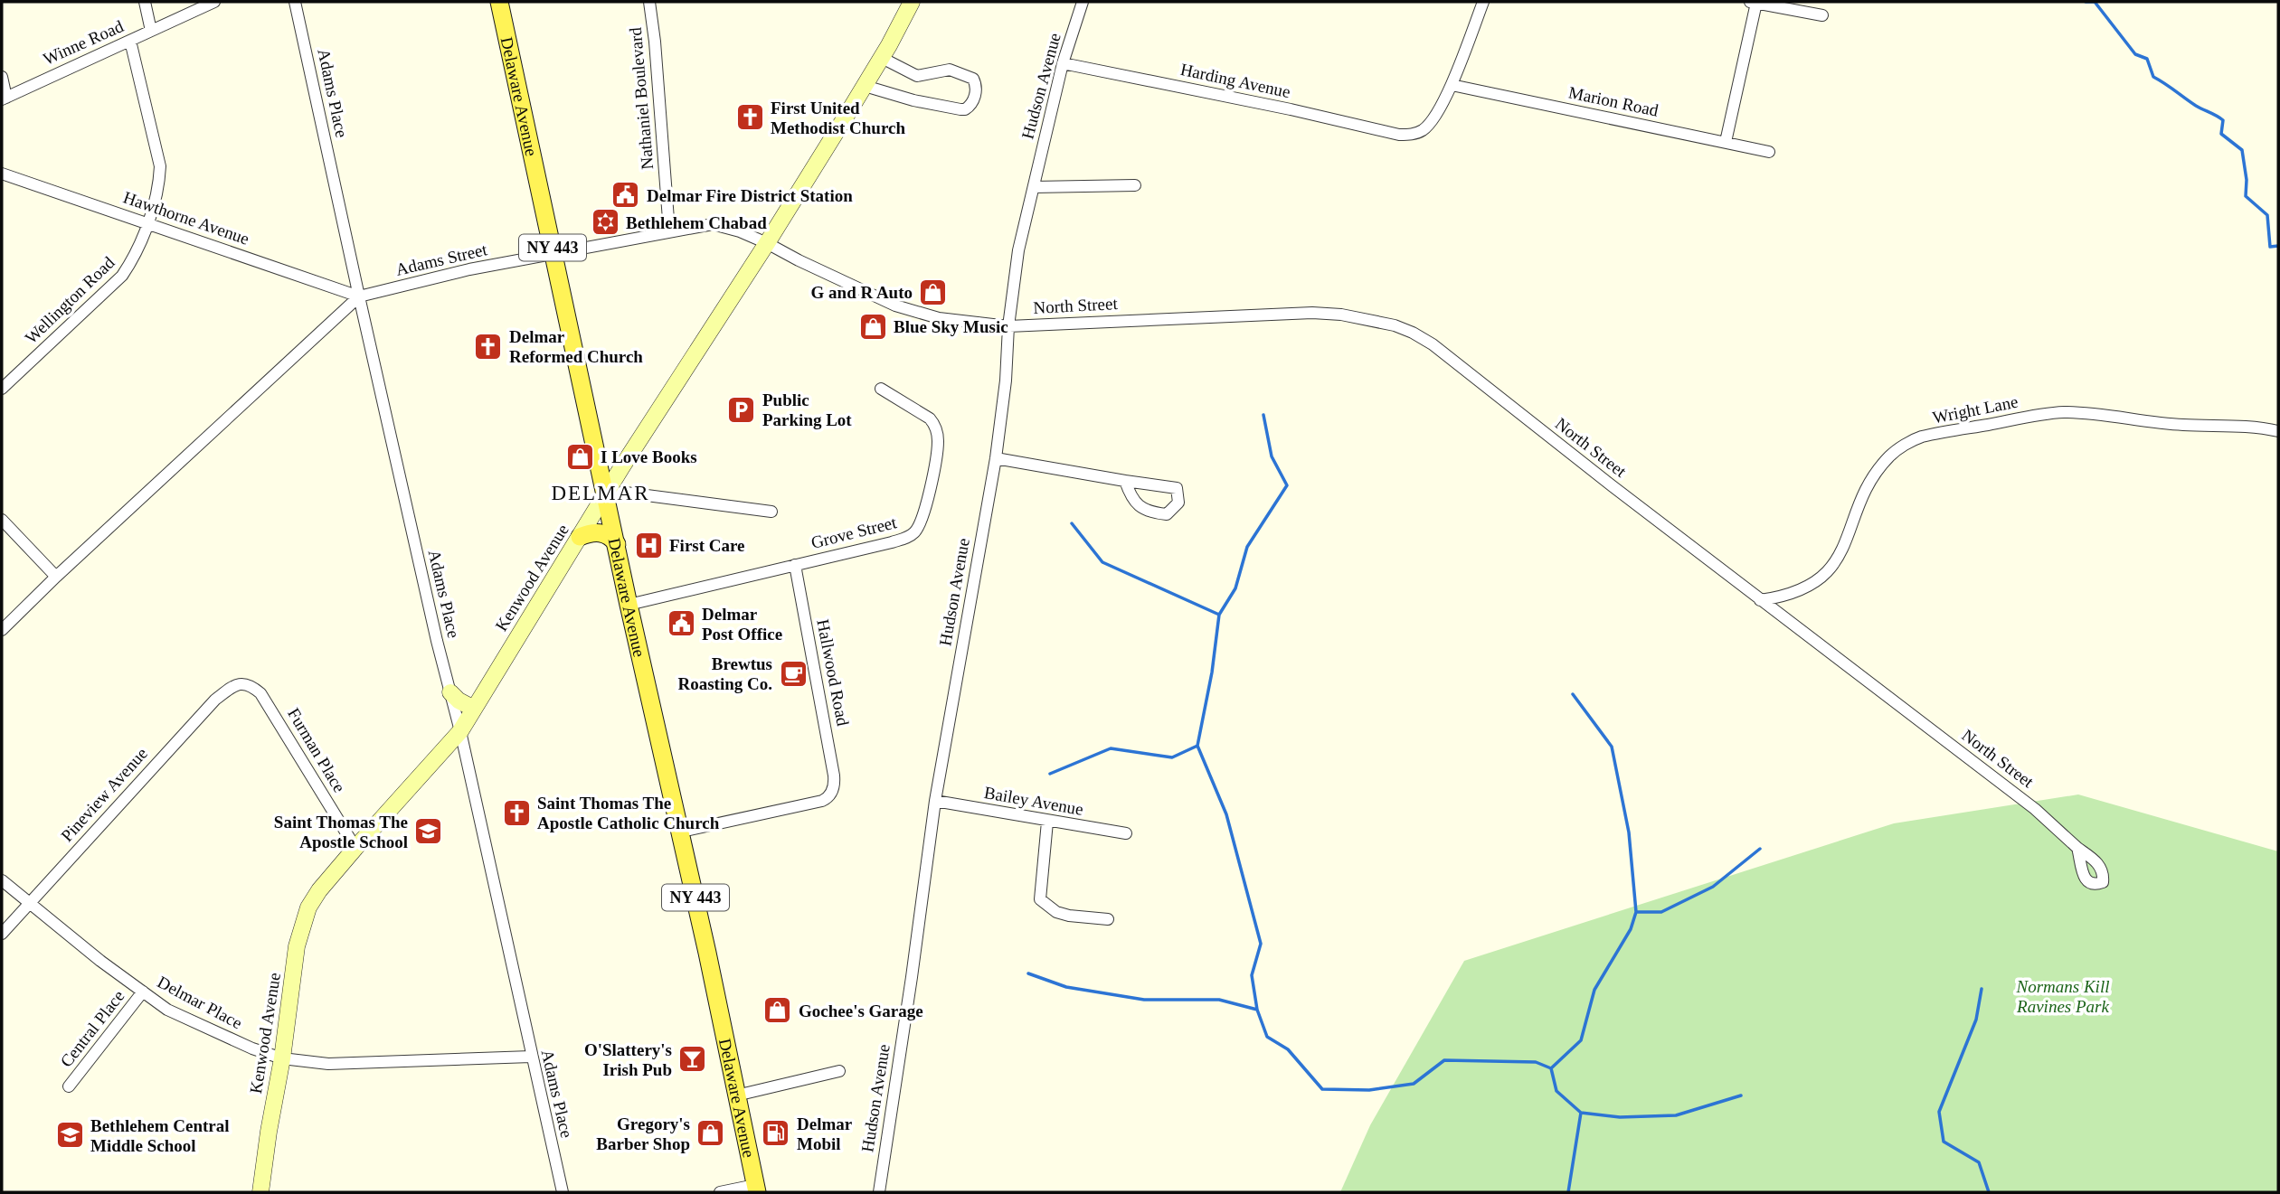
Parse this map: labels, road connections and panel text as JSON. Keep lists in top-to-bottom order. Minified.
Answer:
{"streets":{"main road":["Delaware Avenue","NY 443"],"street":["Winne Road","Harding Avenue","Hudson Avenue","Adams Place","Nathaniel Boulevard","Marion Road","Hawthorne Avenue","Adams Street","Wellington Road","North Street","Wright Lane","Grove Street","Kenwood Avenue","Hallwood Road","Furman Place","Pineview Avenue","Bailey Avenue","Delmar Place","Central Place"]},"crossings":[["Winne Road","Wellington Road"],["Harding Avenue","Hudson Avenue"],["Harding Avenue","Marion Road"],["Hudson Avenue","Adams Street"],["Hudson Avenue","North Street"],["Hudson Avenue","Bailey Avenue"],["Adams Place","Hawthorne Avenue"],["Adams Place","Adams Street"],["Adams Place","Kenwood Avenue"],["Adams Place","Delmar Place"],["Delaware Avenue","Adams Street"],["Delaware Avenue","Grove Street"],["Delaware Avenue","Kenwood Avenue"],["Delaware Avenue","Hallwood Road"],["Nathaniel Boulevard","Adams Street"],["Hawthorne Avenue","Adams Street"],["Hawthorne Avenue","Wellington Road"],["Adams Street","North Street"],["Adams Street","Kenwood Avenue"],["North Street","Wright Lane"],["Grove Street","Hallwood Road"],["Kenwood Avenue","Furman Place"],["Kenwood Avenue","Delmar Place"],["Furman Place","Pineview Avenue"],["Pineview Avenue","Delmar Place"],["Delmar Place","Central Place"]],"districts":["DELMAR"],"parks":["Normans Kill Ravines Park"],"places":{"church":["First United Methodist Church","Delmar Reformed Church","Saint Thomas The Apostle Catholic Church"],"public building":["Delmar Fire District Station","Delmar Post Office"],"synagogue":["Bethlehem Chabad"],"shop":["G and R Auto","Blue Sky Music","I Love Books","Gochee's Garage","Gregory's Barber Shop"],"parking":["Public Parking Lot"],"hospital":["First Care"],"cafe":["Brewtus Roasting Co."],"school or university":["Saint Thomas The Apostle School","Bethlehem Central Middle School"],"bar":["O'Slattery's Irish Pub"],"fuel station":["Delmar Mobil"]}}
